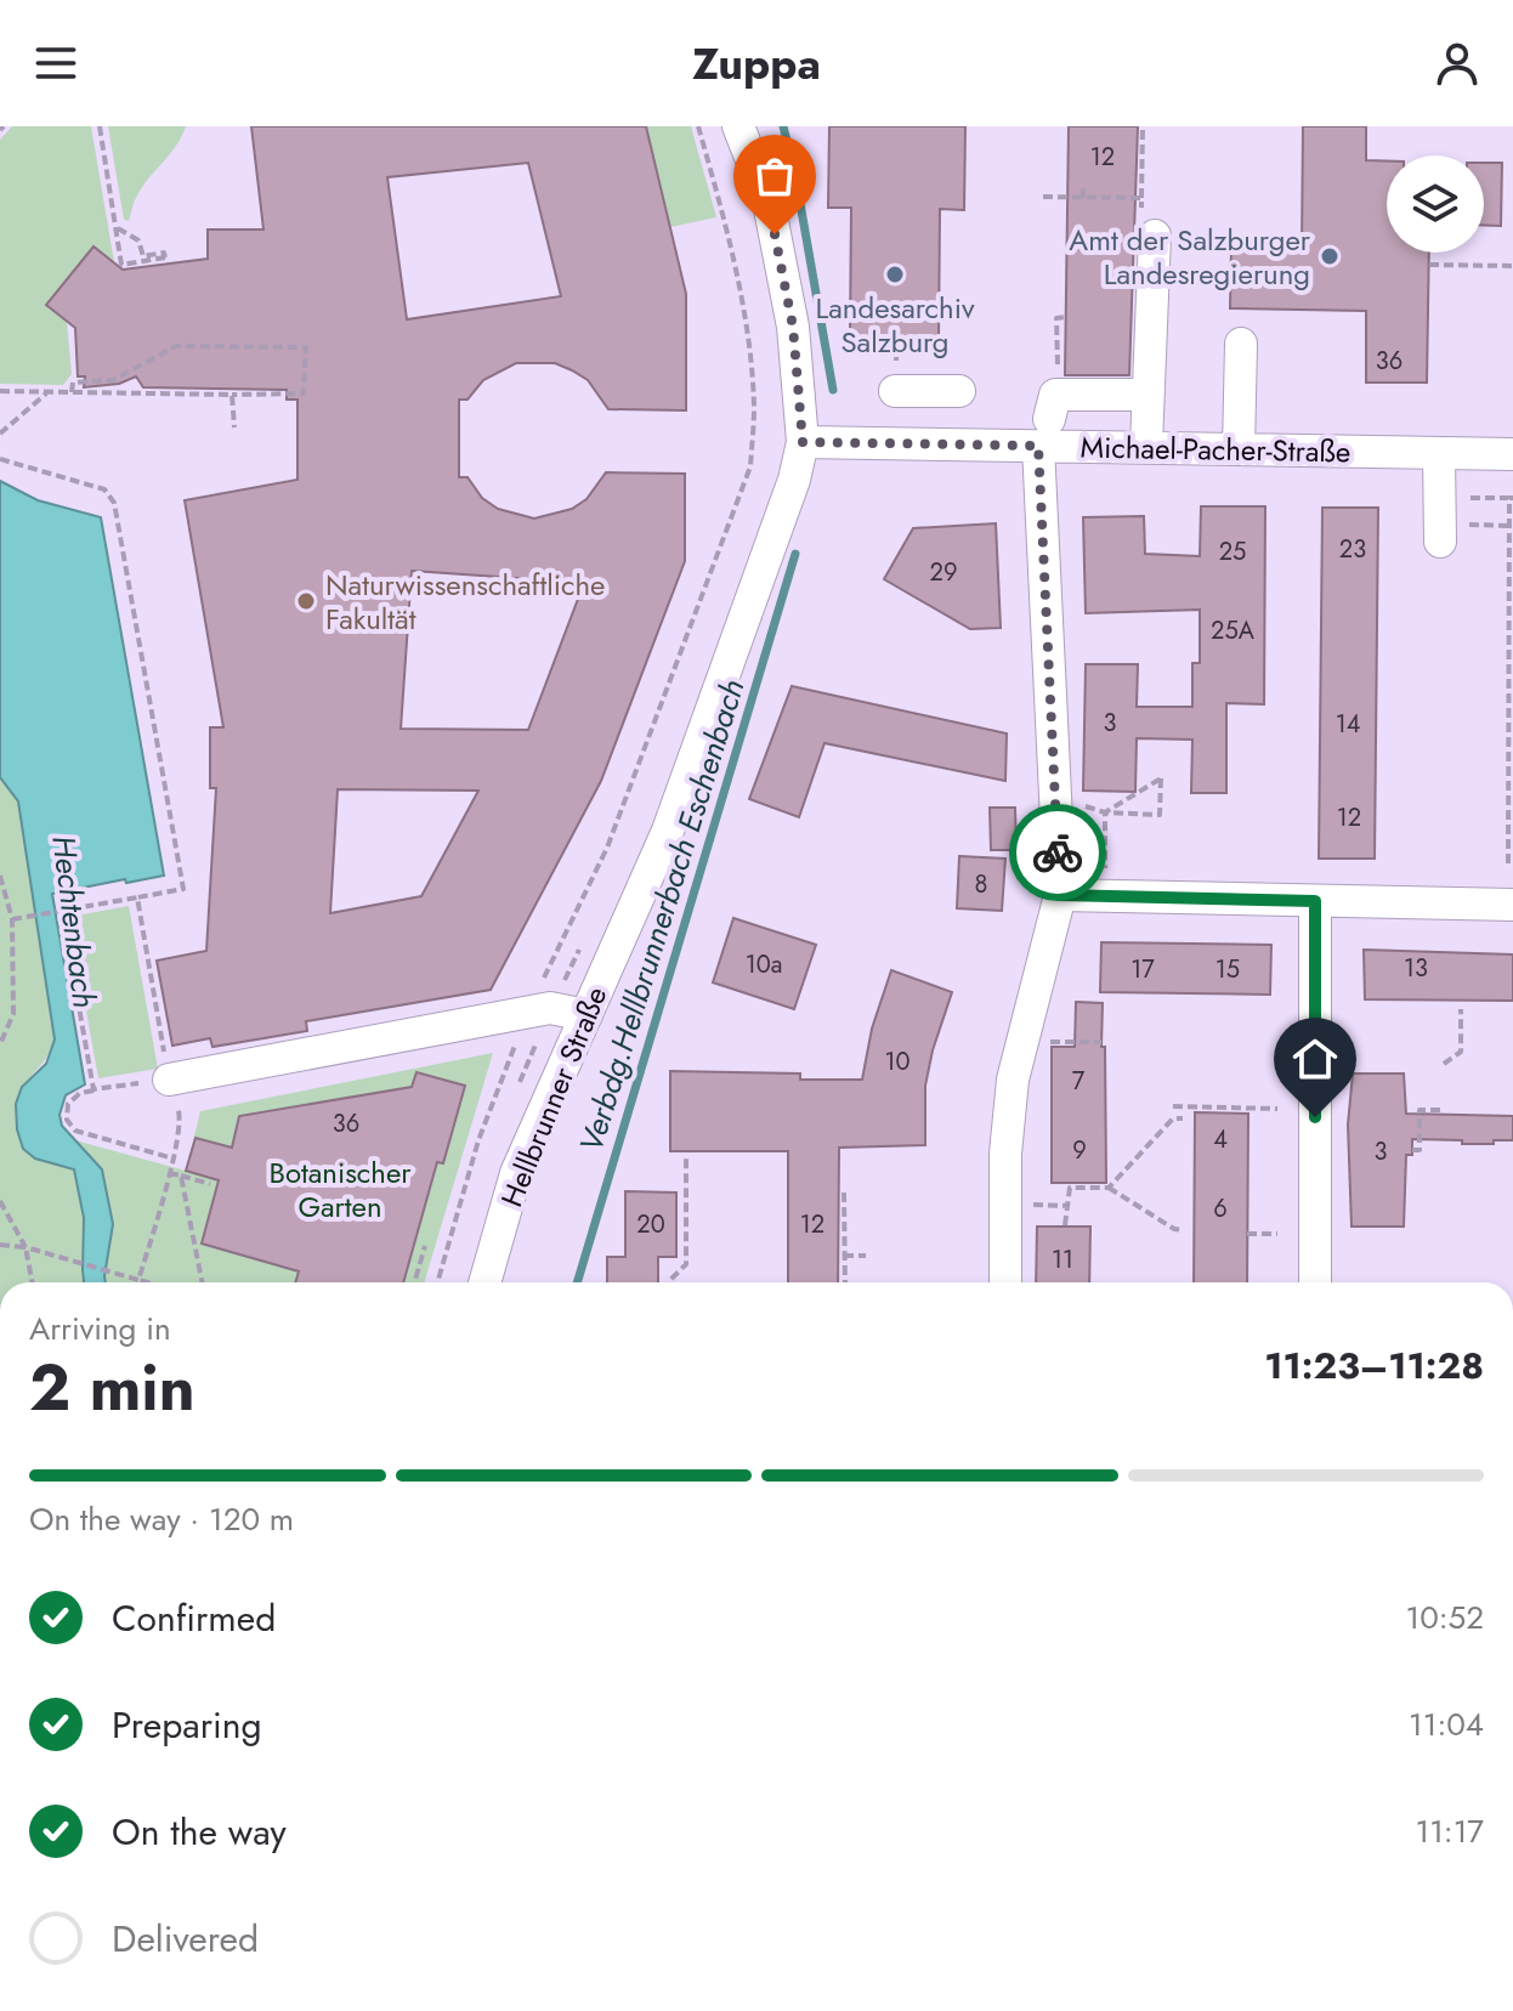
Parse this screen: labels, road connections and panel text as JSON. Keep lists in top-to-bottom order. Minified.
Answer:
{"streets":{"street":["Michael-Pacher-Straße","Hellbrunner Straße"]},"crossings":[["Michael-Pacher-Straße","Hellbrunner Straße"]],"water":["Verbdg.Hellbrunnerbach Eschenbach","Hechtenbach"],"parks":["Botanischer Garten"],"places":["Amt der Salzburger Landesregierung","Landesarchiv Salzburg","Naturwissenschaftliche Fakultät"],"house_numbers":["12","36","23","25","29","25A","3","14","12","8","10a","13","17","15","10","7","36","4","9","3","6","20","12","11"],"page":{"header":"Zuppa","heading":["2 min","Arriving in","11:23–11:28"],"bar":"On the way · 120 m","list":[["Confirmed","10:52"],["Preparing","11:04"],["On the way","11:17"],"Delivered"]}}
